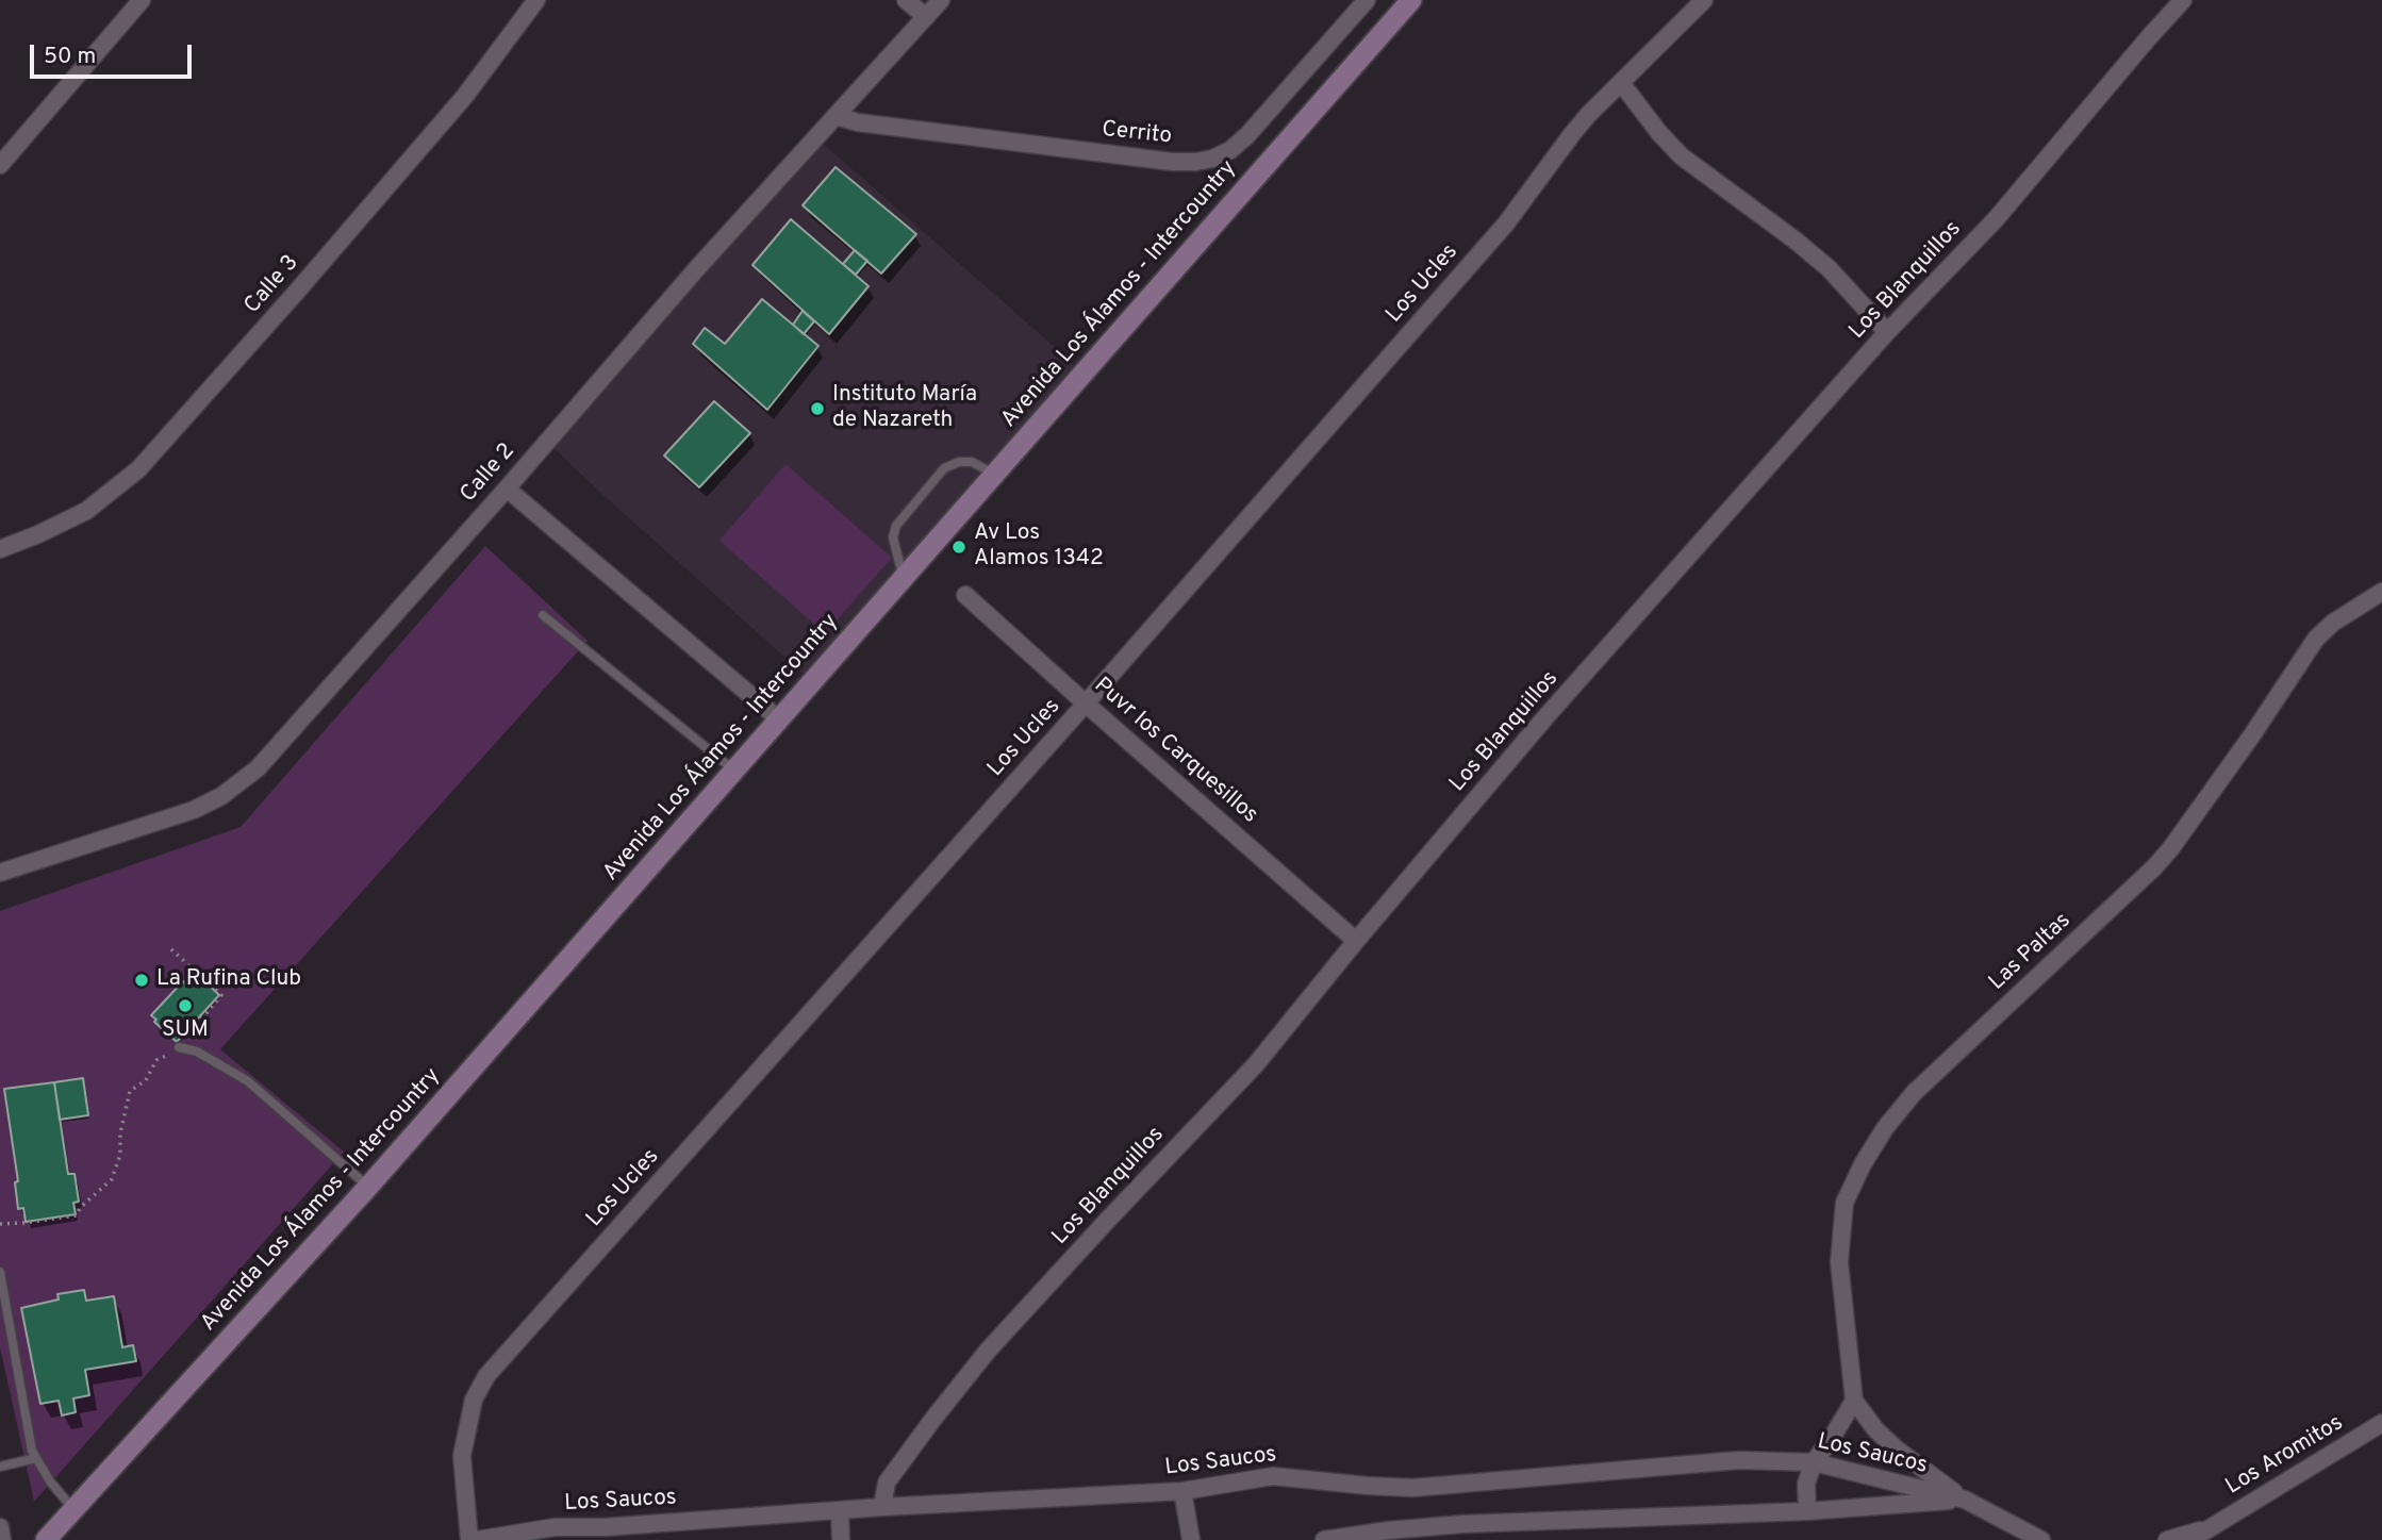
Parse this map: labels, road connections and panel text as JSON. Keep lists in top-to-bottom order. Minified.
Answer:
{"streets":{"main road":["Avenida Los Álamos - Intercountry"],"street":["Cerrito","Los Blanquillos","Los Ucles","Calle 3","Calle 2","Puvr los Carquesillos","Las Paltas","Los Saucos","Los Aromitos"]},"crossings":[["Cerrito","Calle 2"],["Los Blanquillos","Puvr los Carquesillos"],["Los Blanquillos","Los Saucos"],["Los Ucles","Puvr los Carquesillos"]],"places":["Instituto María de Nazareth","Av Los Alamos 1342","La Rufina Club","SUM"],"scale_bar":"50 m"}
